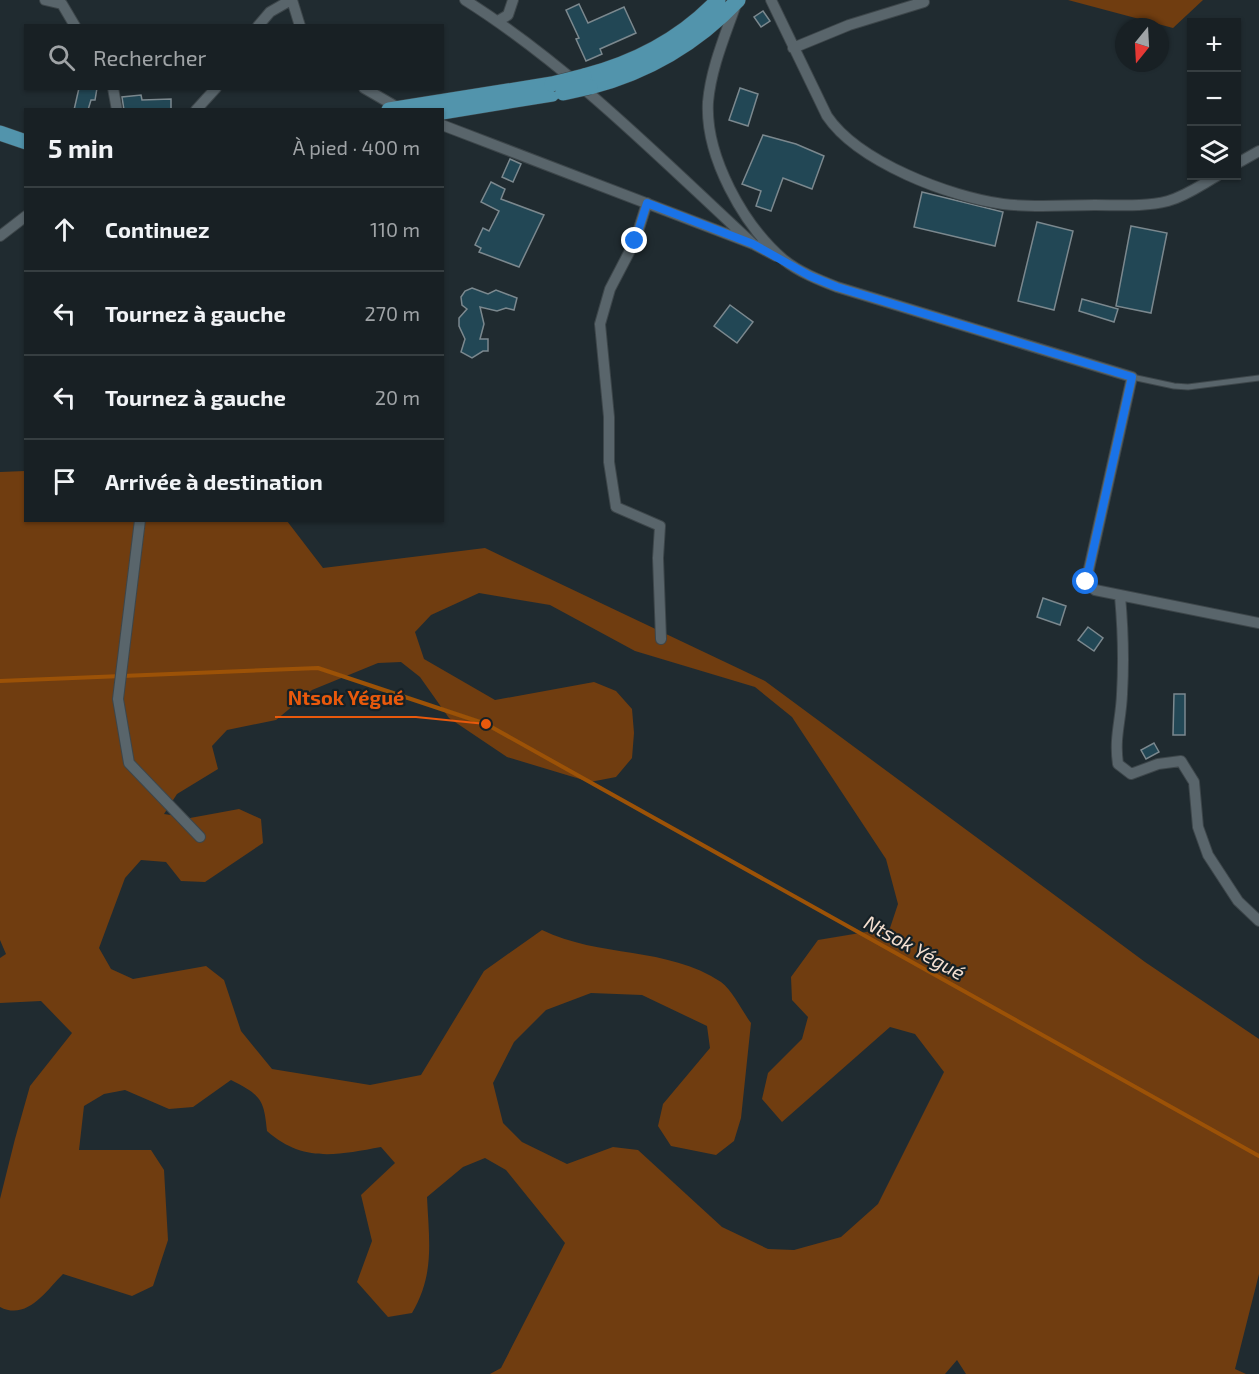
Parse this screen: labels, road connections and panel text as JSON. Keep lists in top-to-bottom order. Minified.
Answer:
{"water":["Ntsok Yégué"],"places":["Ntsok Yégué"],"north":"bottom","page":{"map_buttons":["+","−"],"search":"Rechercher","heading":["5 min","À pied · 400 m"],"list":[["Continuez","110 m"],["Tournez à gauche","270 m"],["Tournez à gauche","20 m"],"Arrivée à destination"]}}
